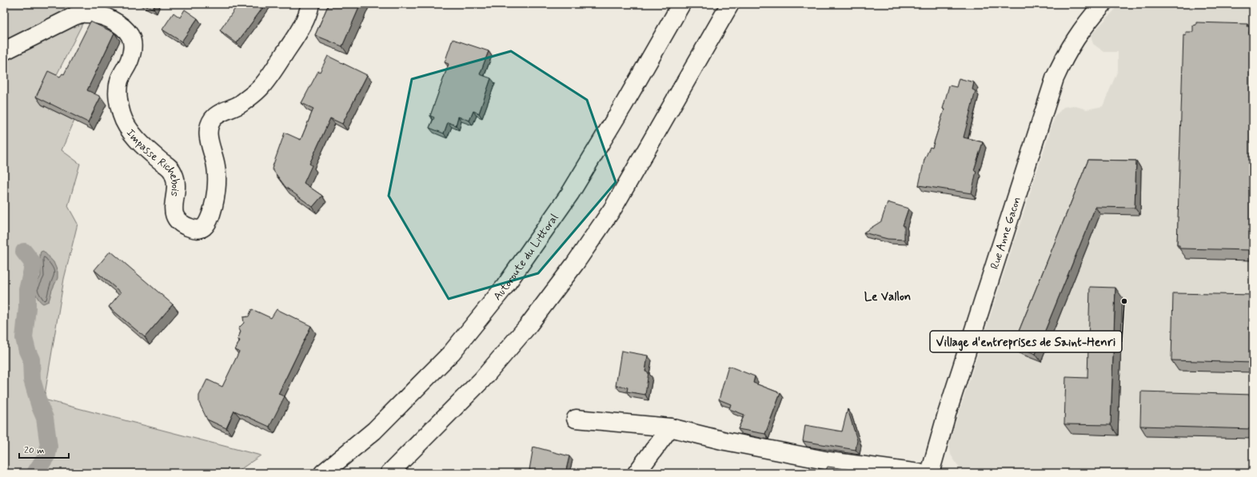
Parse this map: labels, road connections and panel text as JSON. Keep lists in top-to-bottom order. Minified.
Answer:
{"streets":{"main road":["Impasse Richebois","Rue Anne Gacon","Autoroute du Littoral"]},"districts":["Le Vallon"],"places":["Village d'entreprises de Saint-Henri"],"scale_bar":"20 m"}
